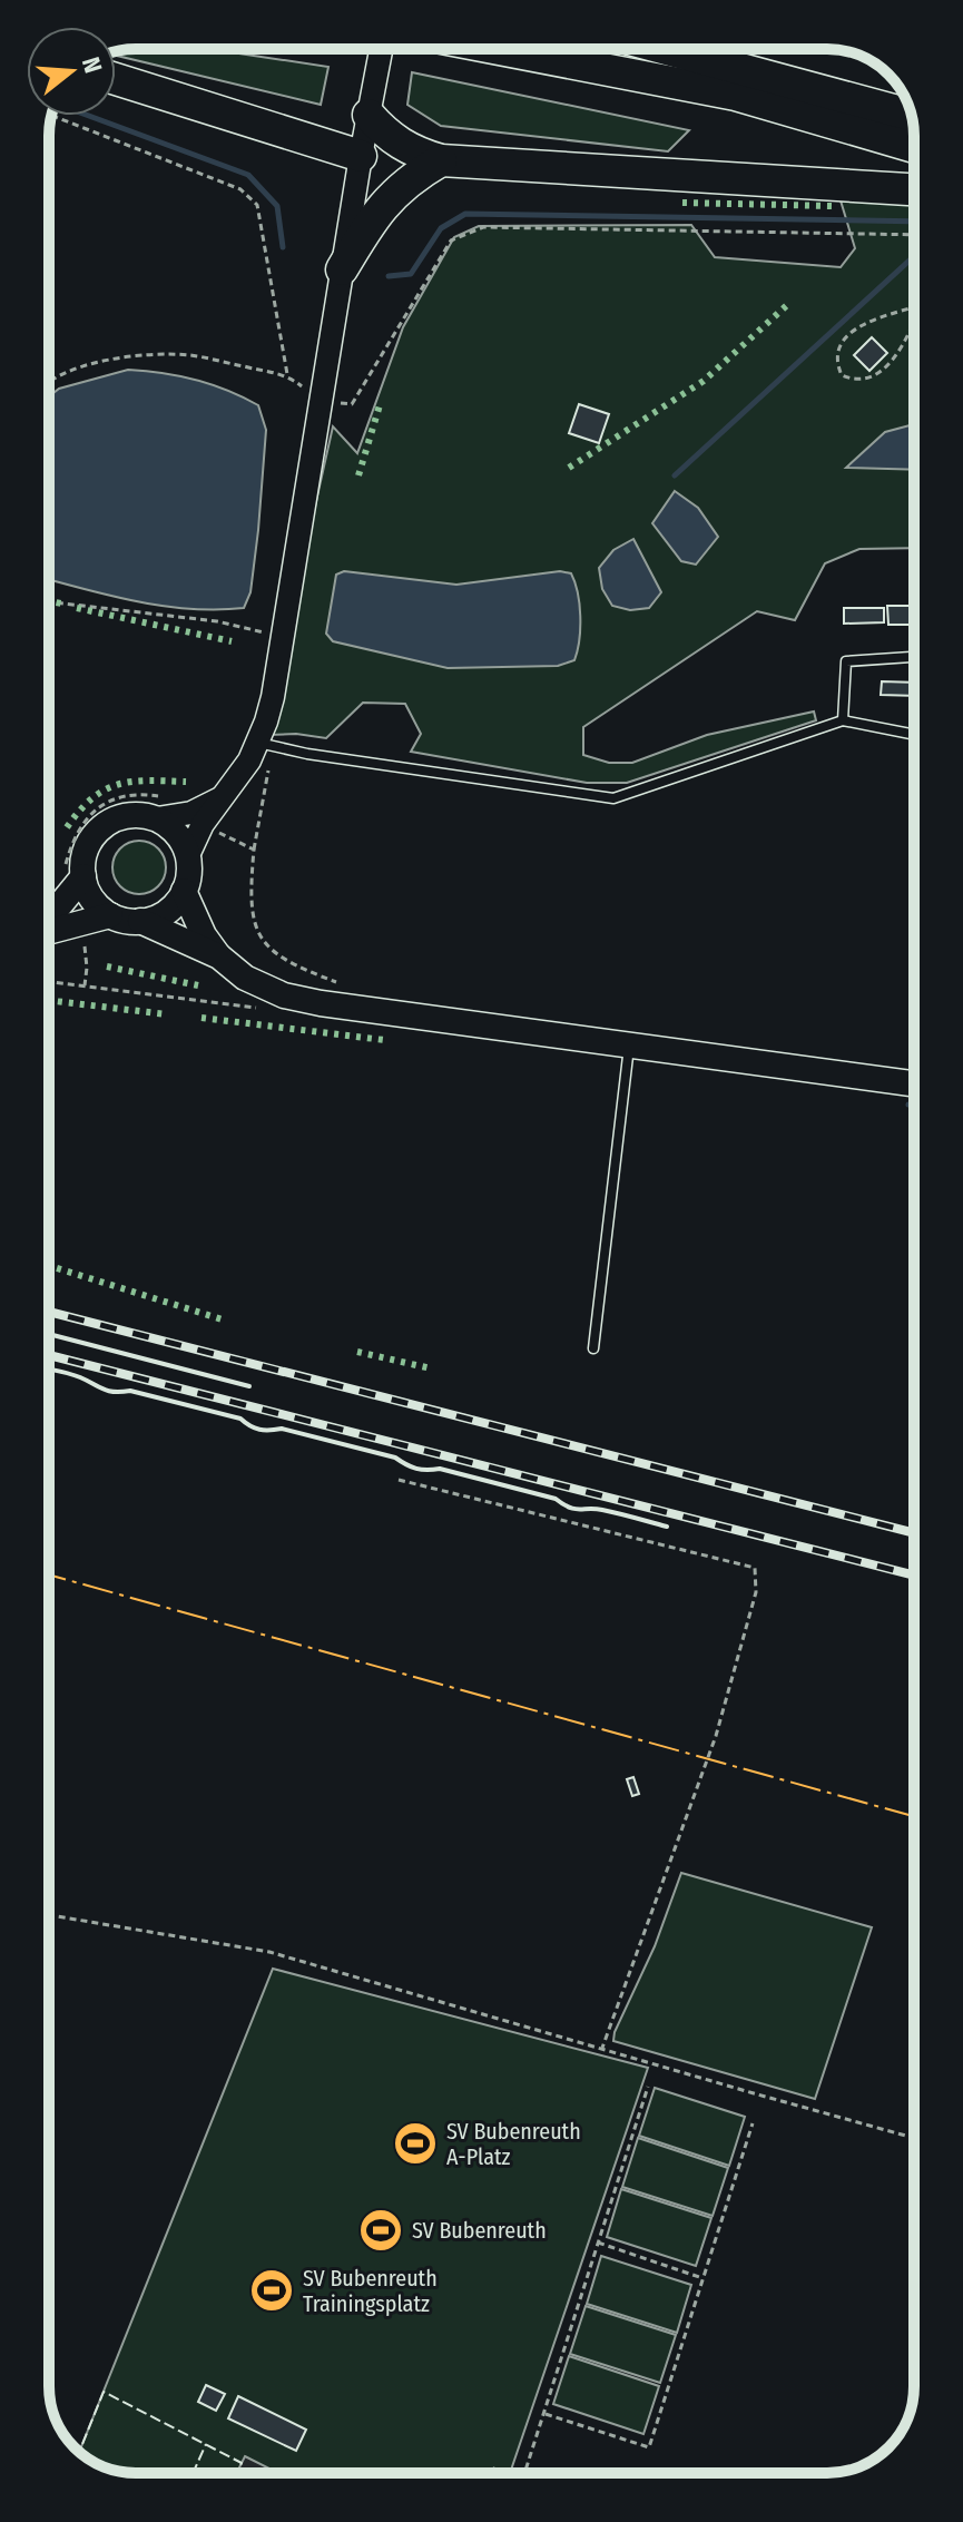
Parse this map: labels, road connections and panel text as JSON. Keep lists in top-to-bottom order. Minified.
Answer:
{"places":{"sports":["SV Bubenreuth A-Platz","SV Bubenreuth","SV Bubenreuth Trainingsplatz"]},"north":"right"}
